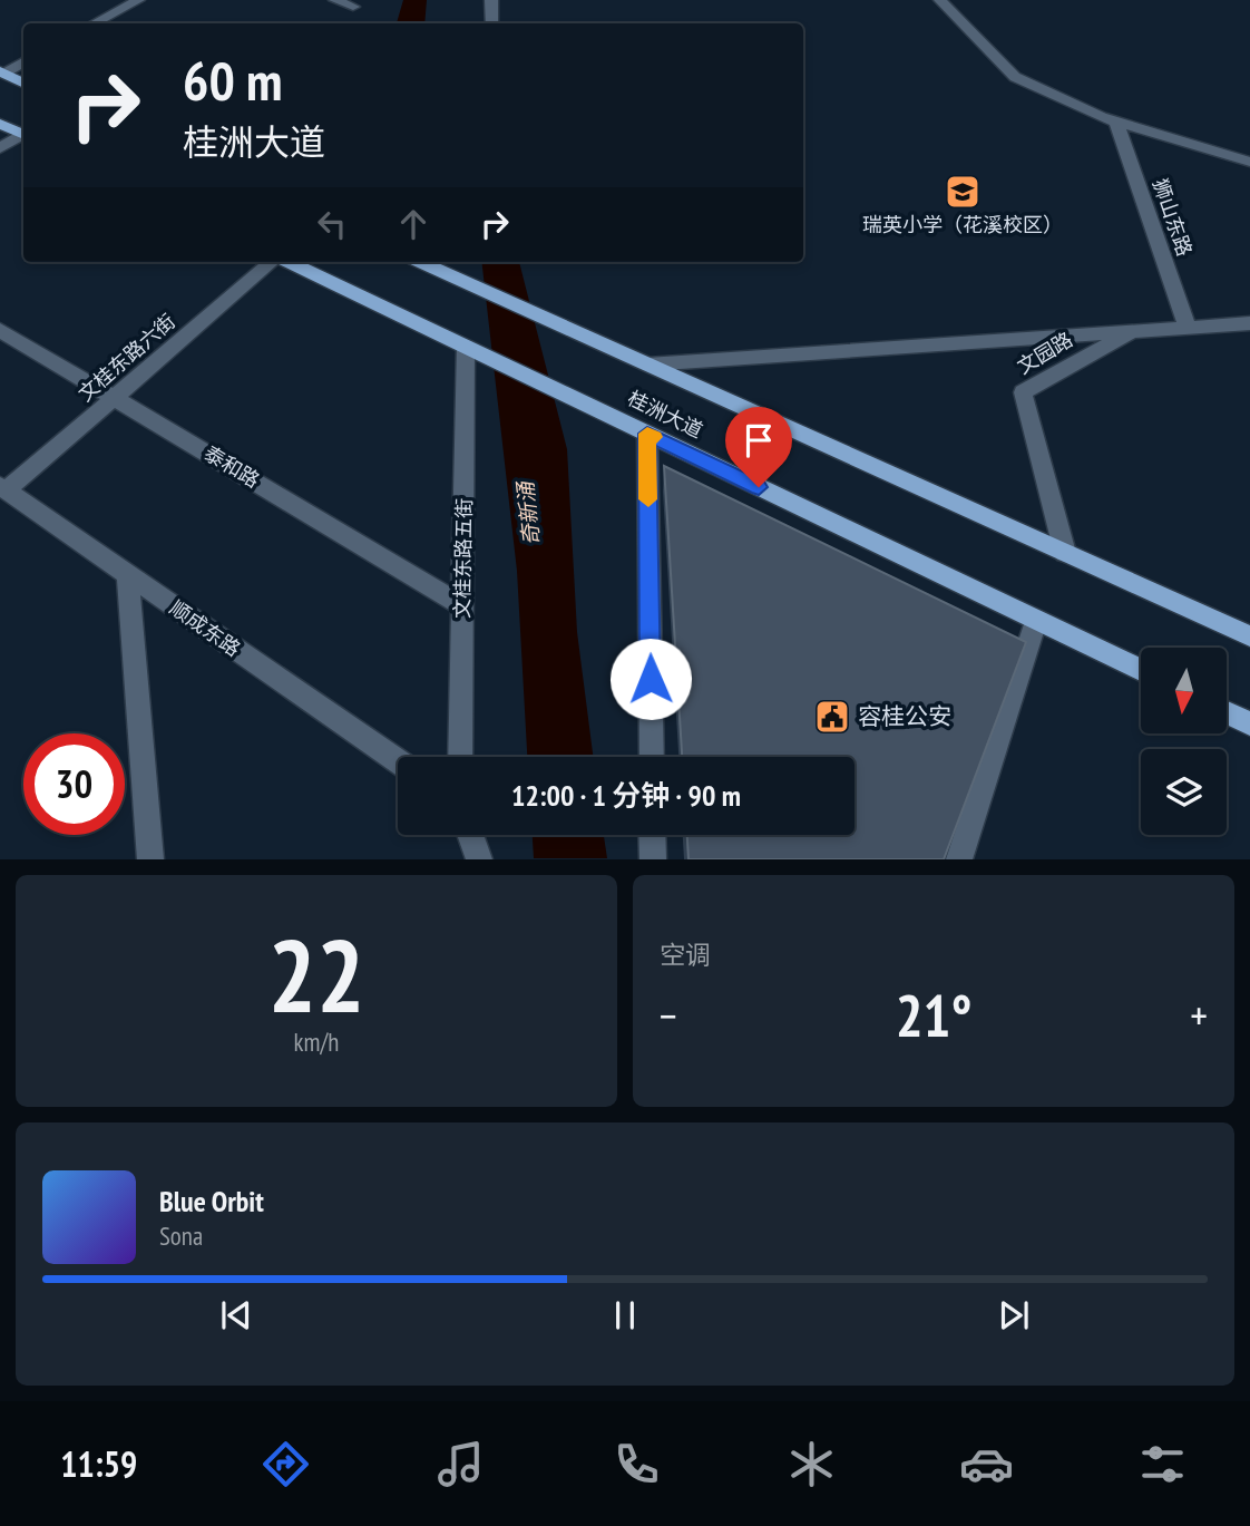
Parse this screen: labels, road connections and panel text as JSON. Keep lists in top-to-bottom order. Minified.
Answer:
{"streets":{"main road":["桂洲大道"],"street":["狮山东路","文园路","文桂东路六街","泰和路","文桂东路五街","顺成东路"]},"crossings":[["狮山东路","文园路"],["文园路","桂洲大道"],["文桂东路六街","泰和路"],["文桂东路六街","顺成东路"],["桂洲大道","文桂东路五街"],["泰和路","文桂东路五街"]],"water":["奇新涌"],"places":{"school or university":["瑞英小学（花溪校区）"],"public building":["容桂公安"]},"north":"bottom","page":{"turn":["60 m","桂洲大道"],"limit":"30","trip":"12:00 · 1 分钟 · 90 m","tile":[["22","km/h"],"空调"],"heat":["−","21°","+"],"song":["Blue Orbit","Sona"],"tabs":"11:59"}}
